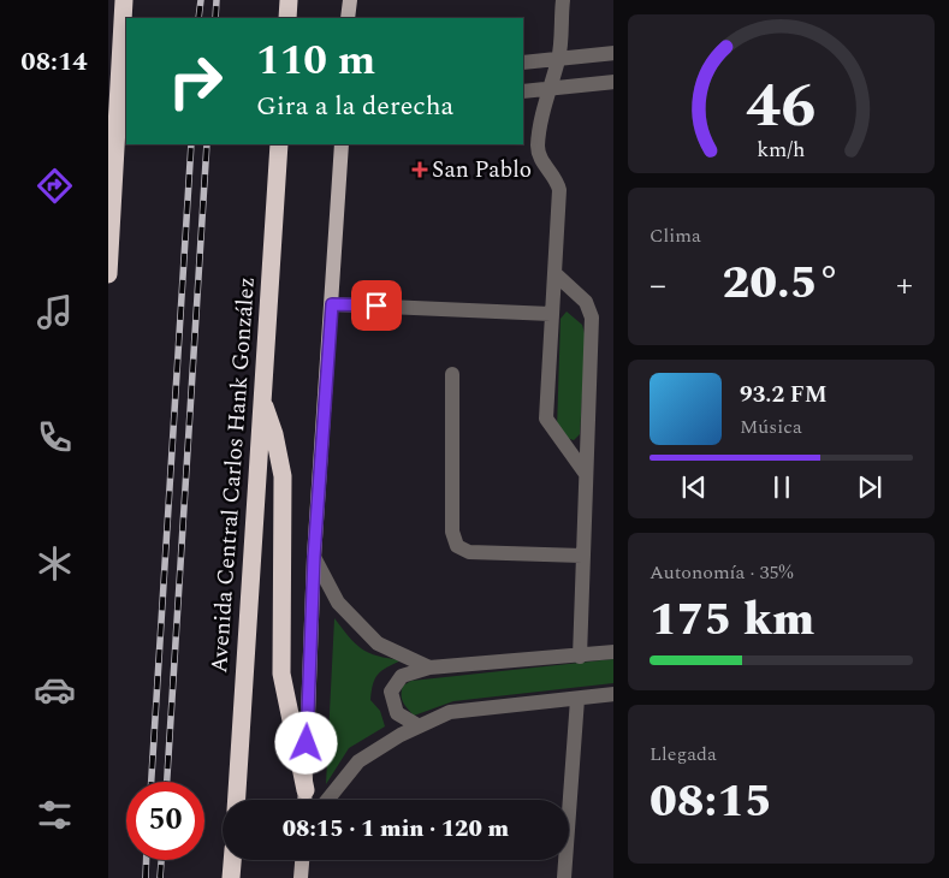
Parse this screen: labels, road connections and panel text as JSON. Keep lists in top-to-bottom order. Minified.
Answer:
{"streets":{"highway":["Avenida Central Carlos Hank González"]},"places":{"health":["San Pablo"]},"page":{"tabs":"08:14","turn":["110 m","Gira a la derecha"],"tile":["Clima",["Autonomía · 35%","175 km"],["Llegada","08:15"]],"heat":["−","20.5°","+"],"song":["93.2 FM","Música"],"limit":"50","trip":"08:15 · 1 min · 120 m","gauge":["46","km/h"]}}
